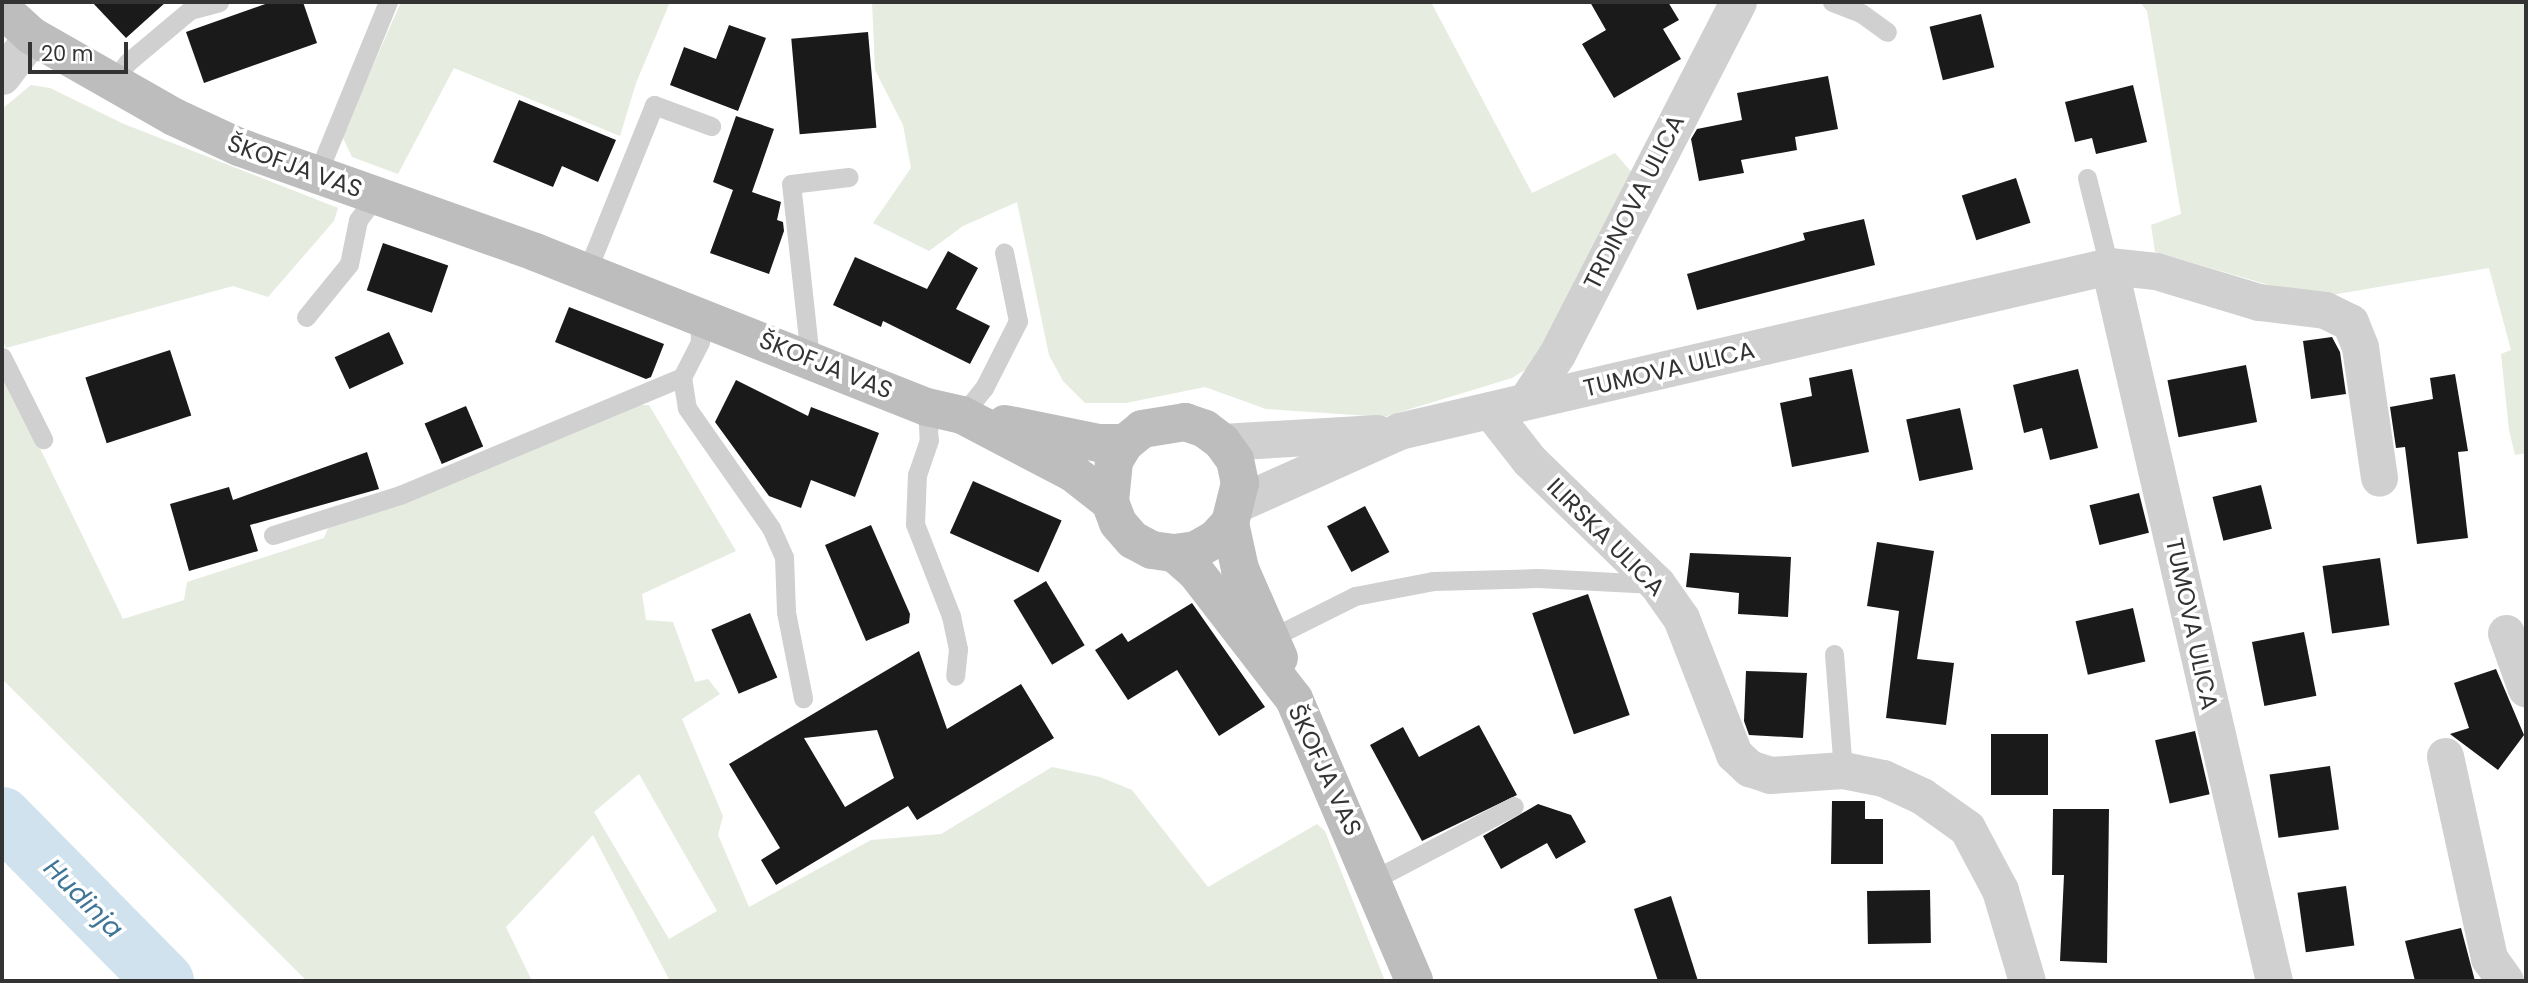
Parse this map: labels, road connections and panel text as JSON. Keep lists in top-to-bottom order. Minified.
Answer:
{"streets":{"main road":["ŠKOFJA VAS"],"street":["TRDINOVA ULICA","TUMOVA ULICA","ILIRSKA ULICA"]},"crossings":[["ŠKOFJA VAS","TUMOVA ULICA"],["TRDINOVA ULICA","TUMOVA ULICA"],["TUMOVA ULICA","ILIRSKA ULICA"]],"water":["Hudinja"],"scale_bar":"20 m"}
